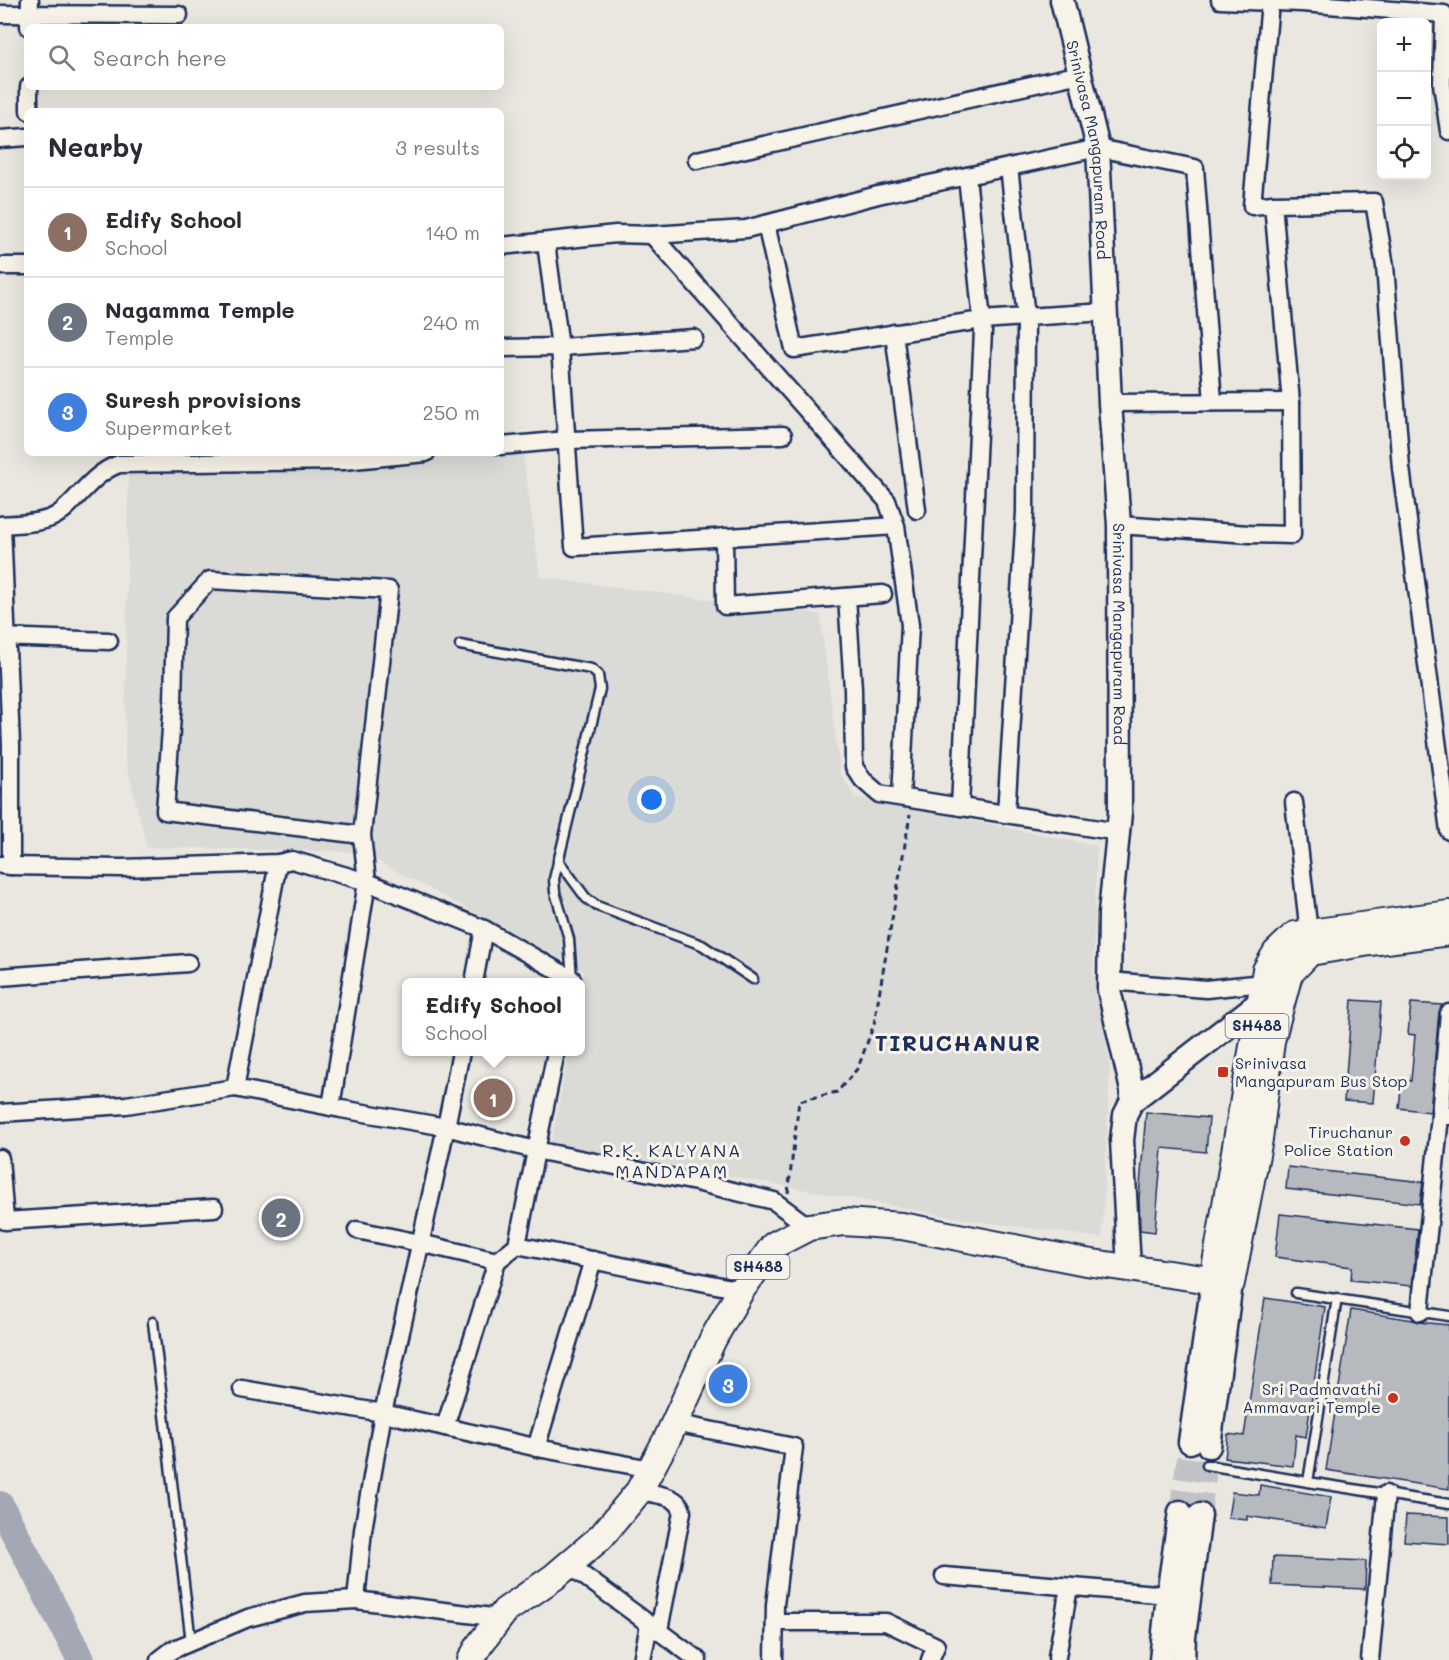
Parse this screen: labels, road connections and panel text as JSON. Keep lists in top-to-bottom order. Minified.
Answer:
{"streets":{"main road":["SH488"],"street":["Srinivasa Mangapuram Road"]},"crossings":[["Srinivasa Mangapuram Road","SH488"]],"districts":["TIRUCHANUR","R.K. KALYANA MANDAPAM"],"places":{"transit":["Srinivasa Mangapuram Bus Stop"],"other":["Tiruchanur Police Station","Sri Padmavathi Ammavari Temple"]},"page":{"map_buttons":["+","−"],"search":"Search here","heading":["Nearby","3 results"],"list":[{"mark":"1","name":"Edify School","note":"School","value":"140 m"},{"mark":"2","name":"Nagamma Temple","note":"Temple","value":"240 m"},{"mark":"3","name":"Suresh provisions","note":"Supermarket","value":"250 m"}],"popup":["Edify School","School"],"pins":["1","2","3"]}}
